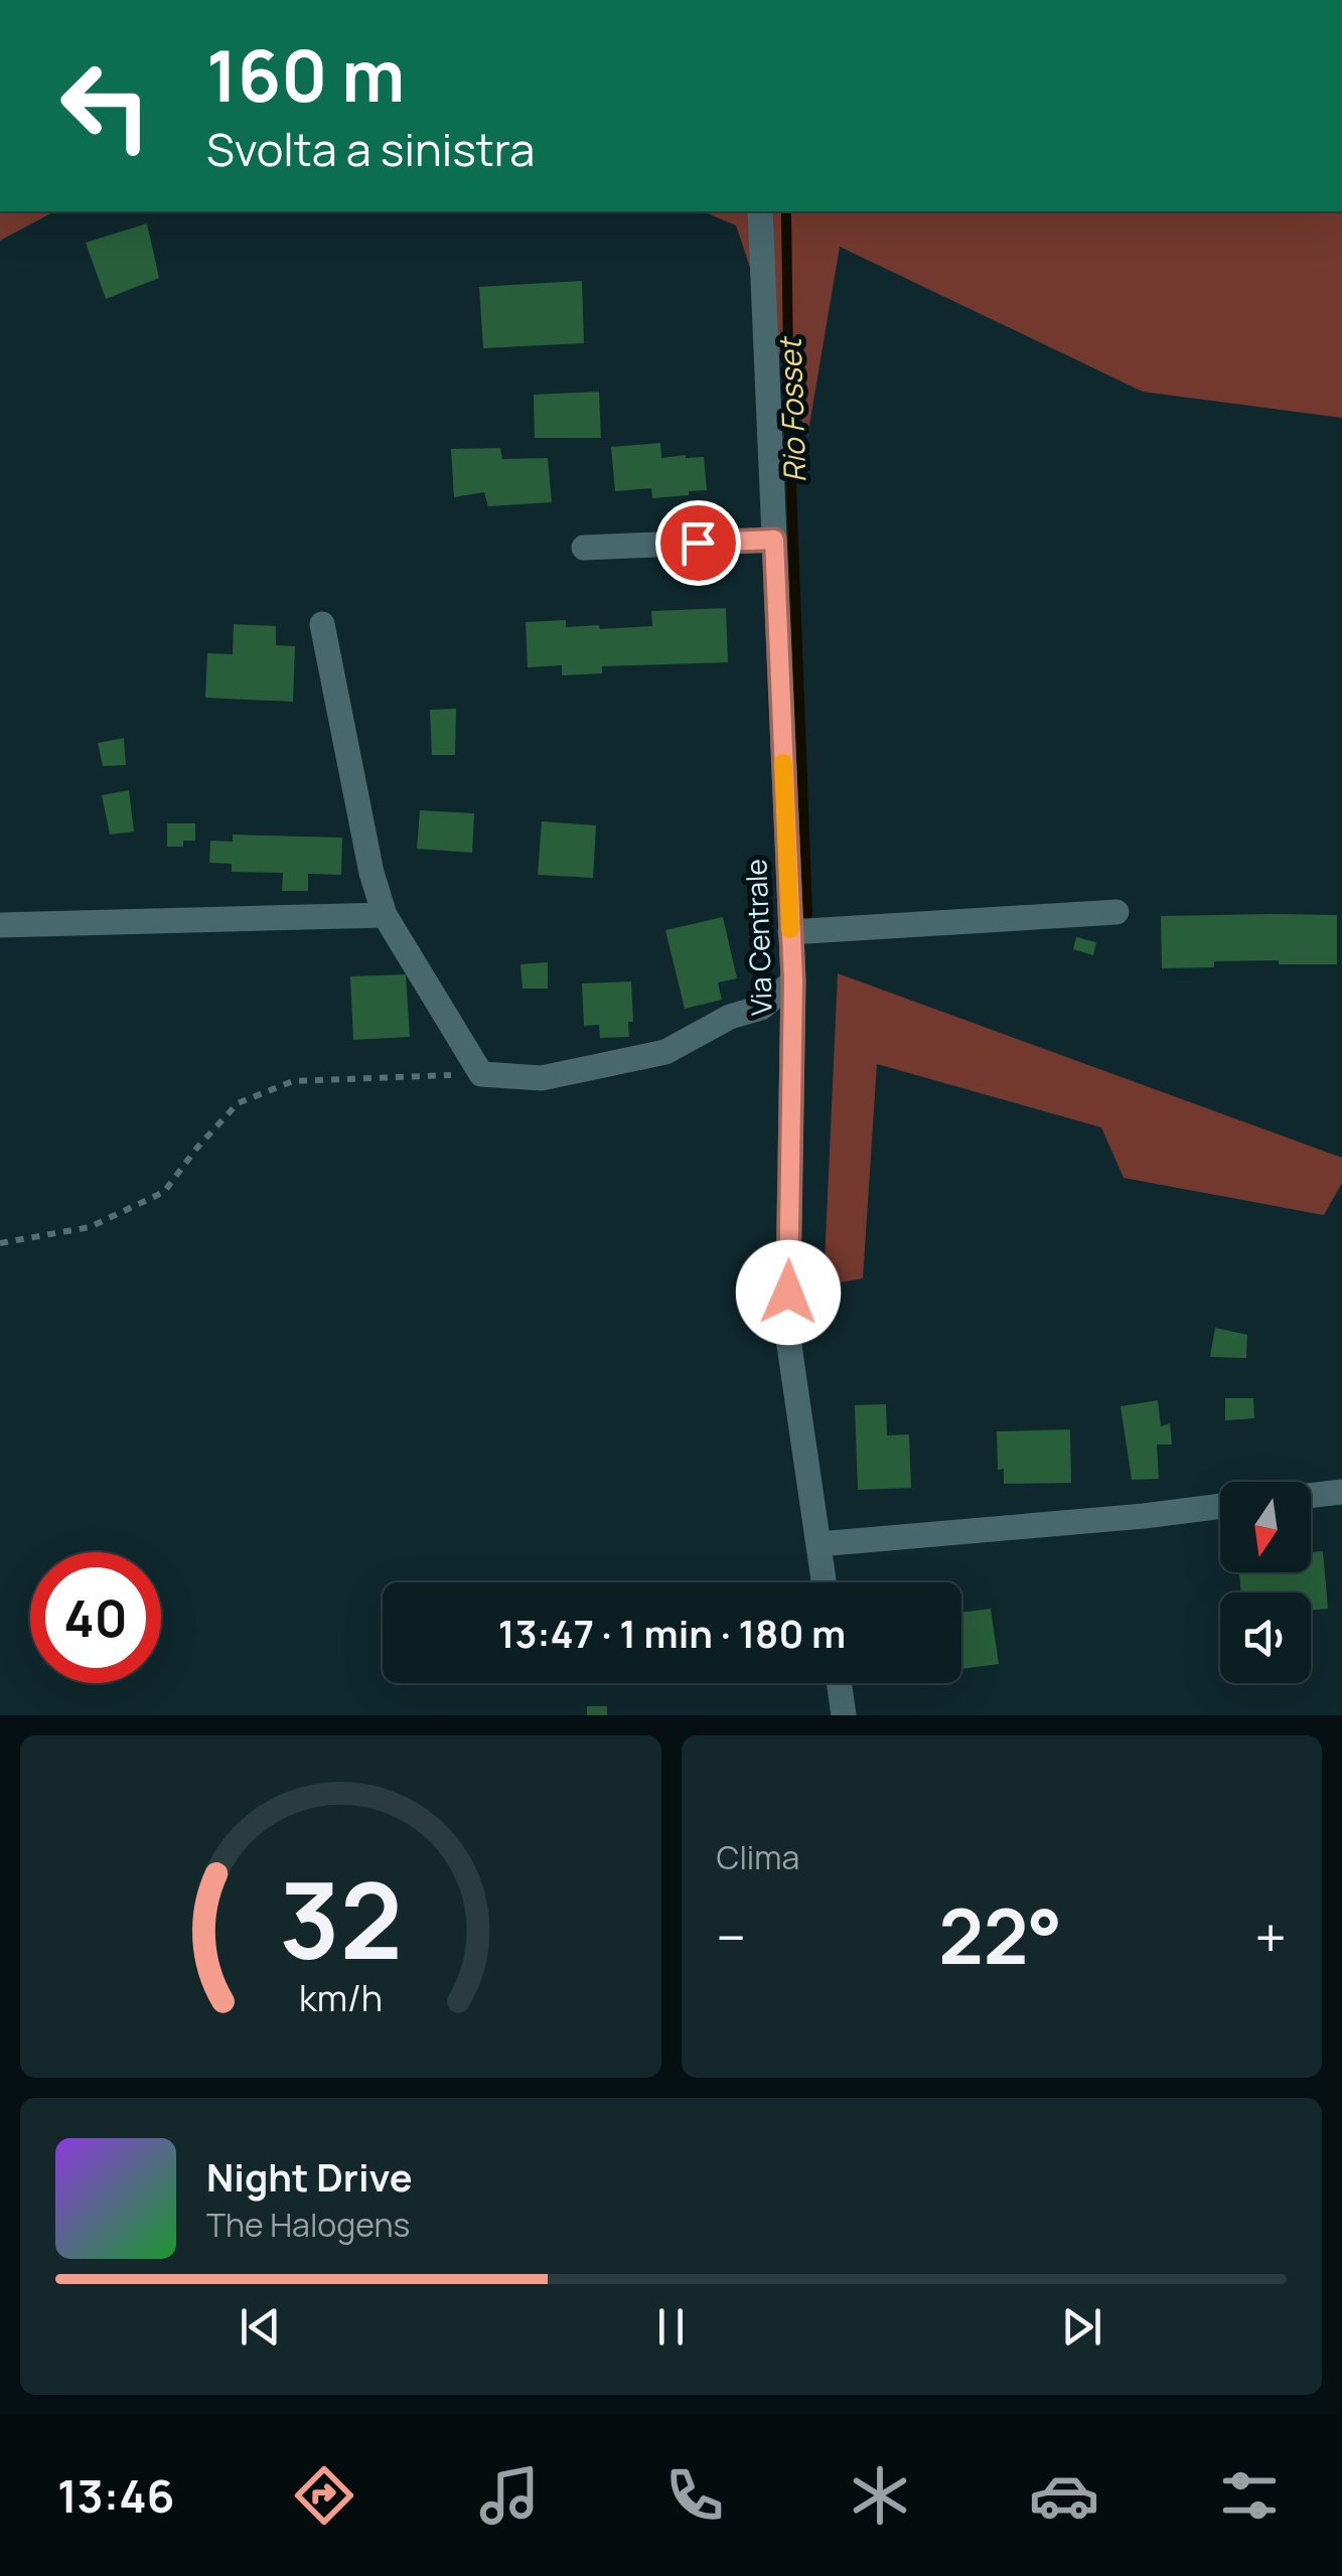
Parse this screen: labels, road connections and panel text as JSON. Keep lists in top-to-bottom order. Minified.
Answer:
{"streets":{"street":["Via Centrale"]},"water":["Rio Fosset"],"north":"bottom","page":{"turn":["160 m","Svolta a sinistra"],"limit":"40","trip":"13:47 · 1 min · 180 m","tile":"Clima","heat":["−","22°","+"],"song":["Night Drive","The Halogens"],"tabs":"13:46","gauge":["32","km/h"]}}
